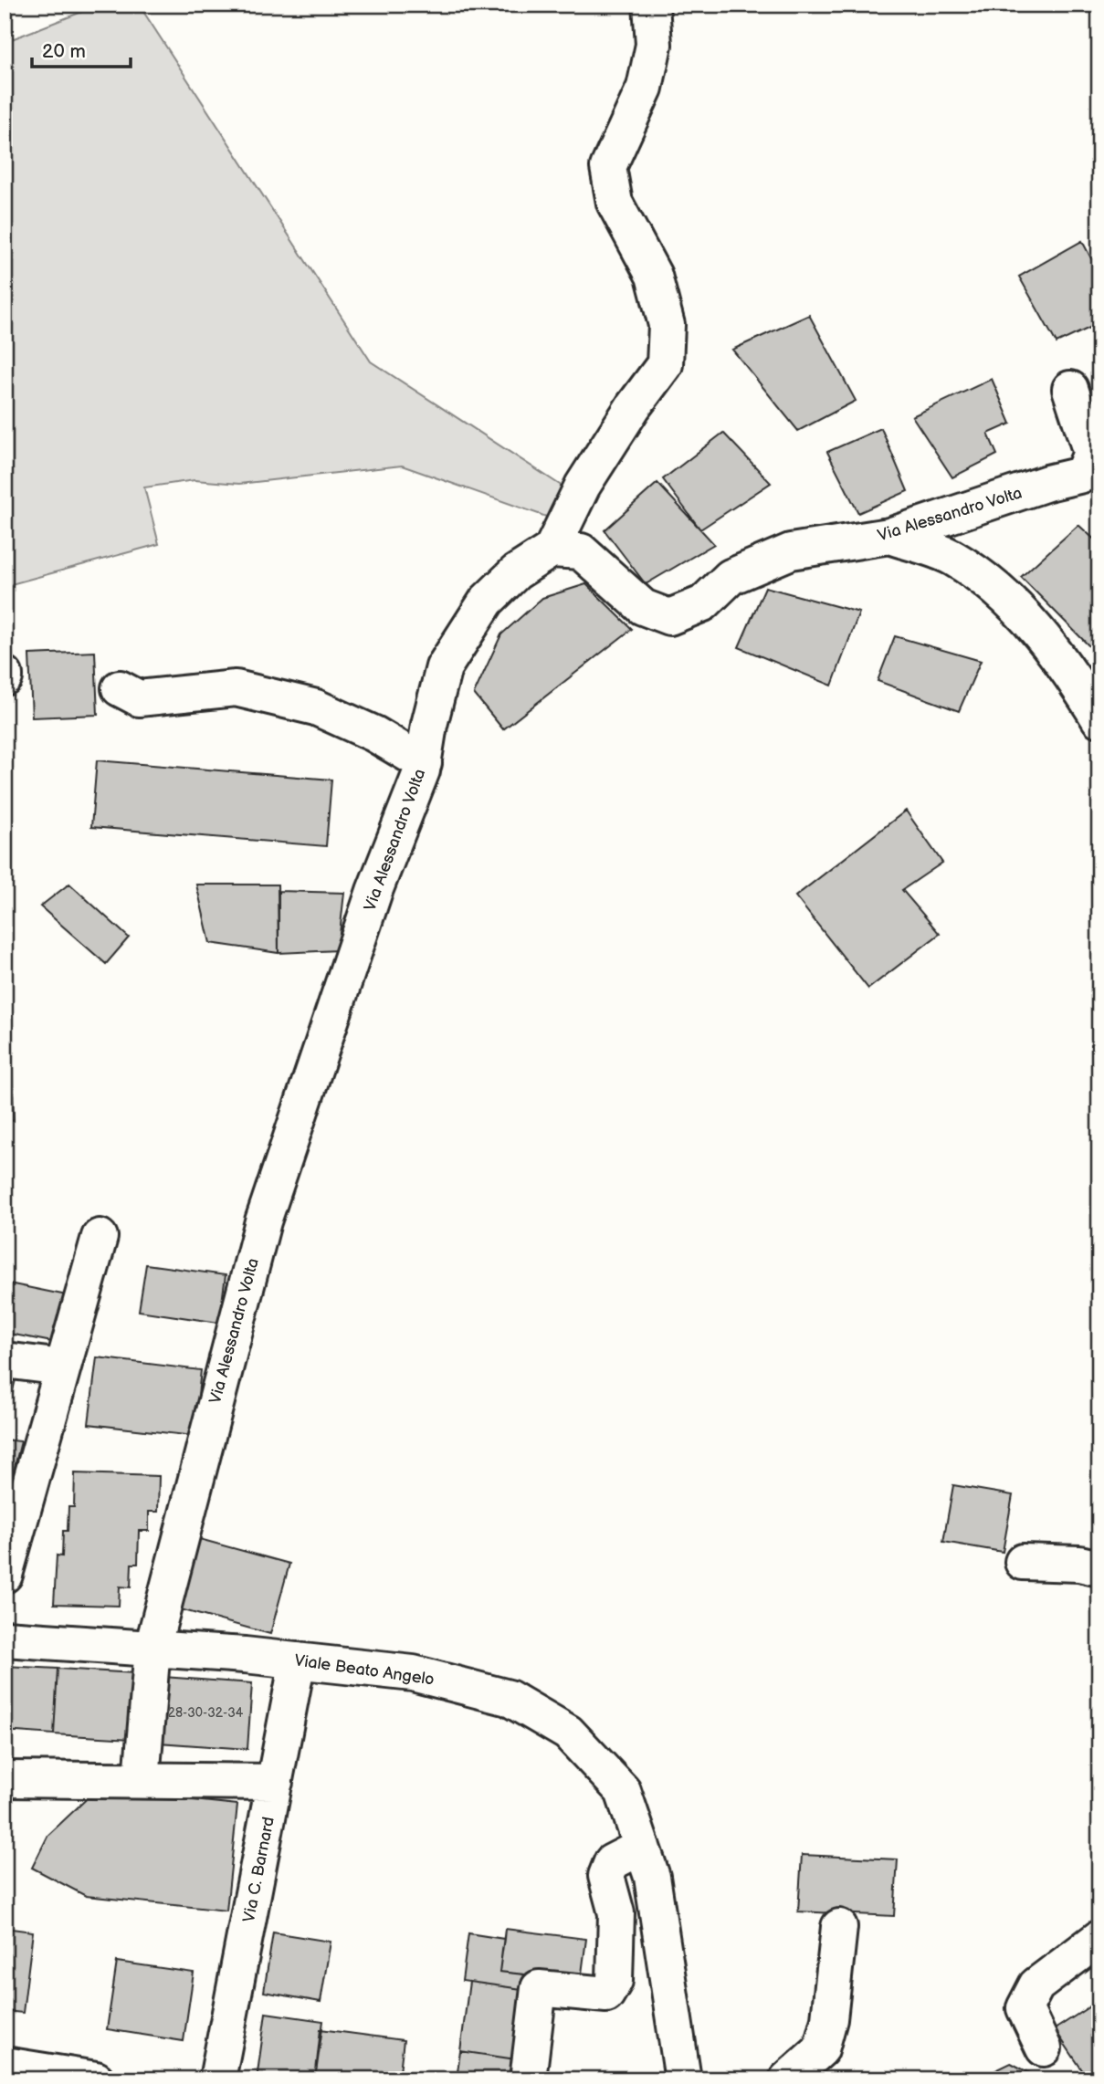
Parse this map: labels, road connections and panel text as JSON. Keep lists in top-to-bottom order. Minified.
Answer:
{"streets":{"street":["Via Alessandro Volta","Viale Beato Angelo","Via C. Barnard"]},"crossings":[["Via Alessandro Volta","Viale Beato Angelo"],["Viale Beato Angelo","Via C. Barnard"]],"house_numbers":["28-30-32-34"],"scale_bar":"20 m"}
